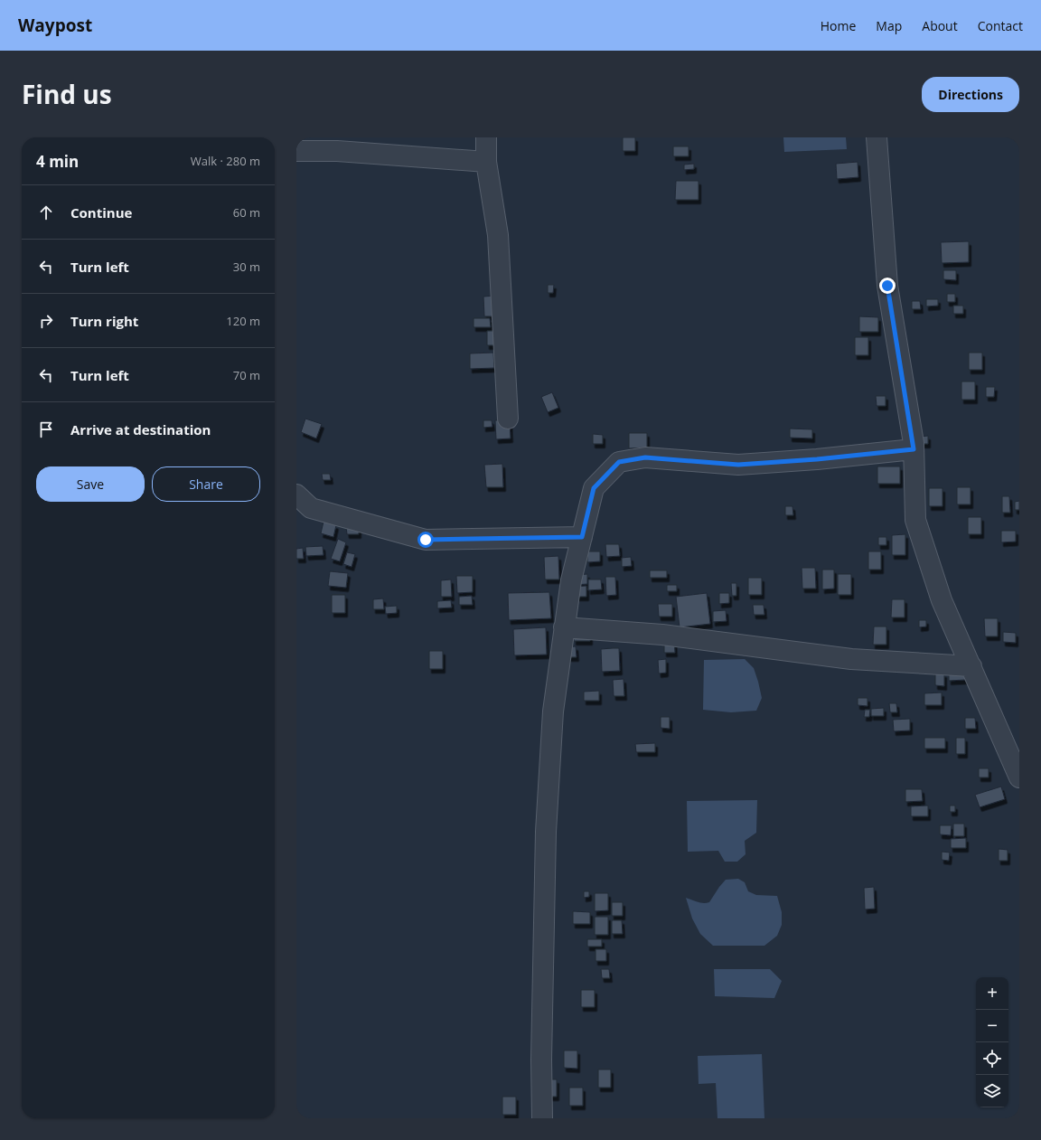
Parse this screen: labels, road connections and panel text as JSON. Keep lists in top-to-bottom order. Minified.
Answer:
{"page":{"header":"Waypost","nav":["Home","Map","About","Contact"],"title":"Find us","buttons":["Directions",["Save","Share"]],"heading":["4 min","Walk · 280 m"],"list":[["Continue","60 m"],["Turn left","30 m"],["Turn right","120 m"],["Turn left","70 m"],"Arrive at destination"],"map_buttons":["+","−"]}}
